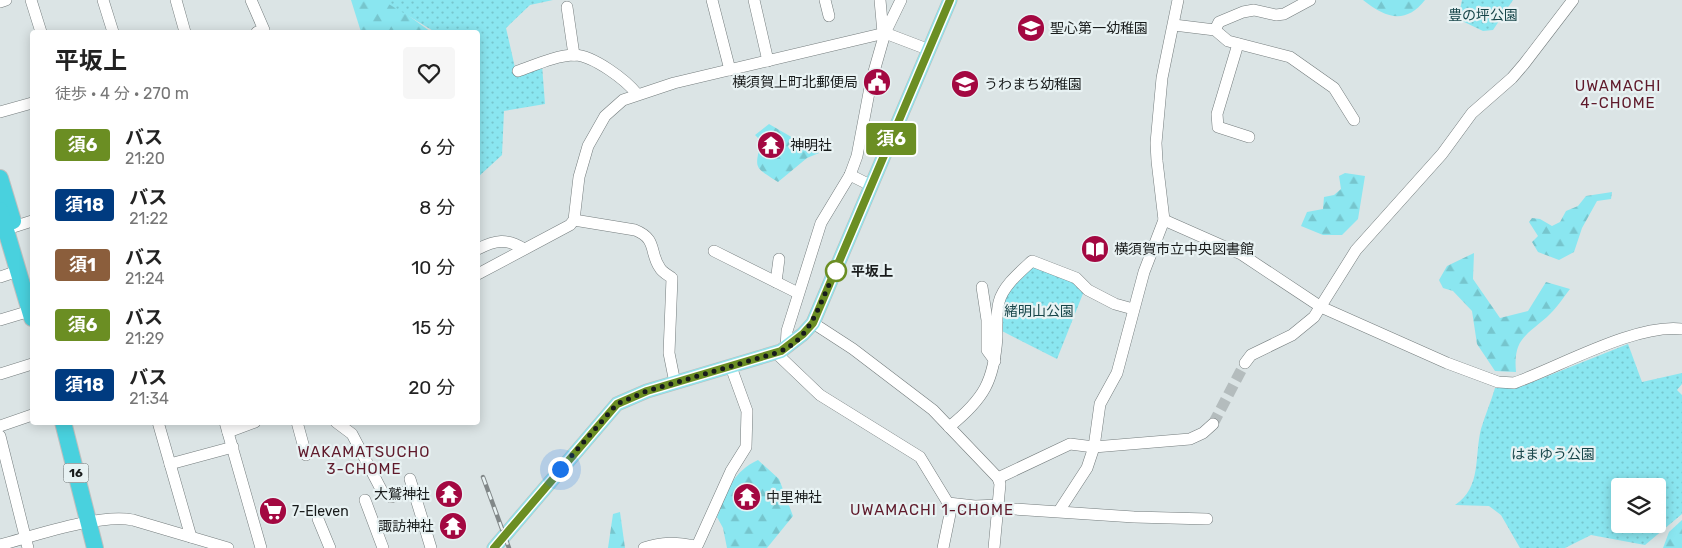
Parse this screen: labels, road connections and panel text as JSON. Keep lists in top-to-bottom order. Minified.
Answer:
{"streets":{"highway":["16"]},"districts":["UWAMACHI 4-CHOME","WAKAMATSUCHO 3-CHOME","UWAMACHI 1-CHOME"],"parks":["豊の坪公園","緒明山公園","はまゆう公園"],"places":{"school or university":["聖心第一幼稚園","うわまち幼稚園"],"public building":["横須賀上町北郵便局"],"temple":["神明社","大鷲神社","中里神社","諏訪神社"],"library":["横須賀市立中央図書館"],"other":["平坂上"],"supermarket":["7-Eleven"]},"lines":["bus line 須6"],"page":{"on_map":"須6","heading":["平坂上","徒歩 · 4 分 · 270 m"],"list":[{"mark":"須6","name":"バス","note":"21:20","value":"6 分"},{"mark":"須18","name":"バス","note":"21:22","value":"8 分"},{"mark":"須1","name":"バス","note":"21:24","value":"10 分"},{"mark":"須6","name":"バス","note":"21:29","value":"15 分"},{"mark":"須18","name":"バス","note":"21:34","value":"20 分"}]}}
